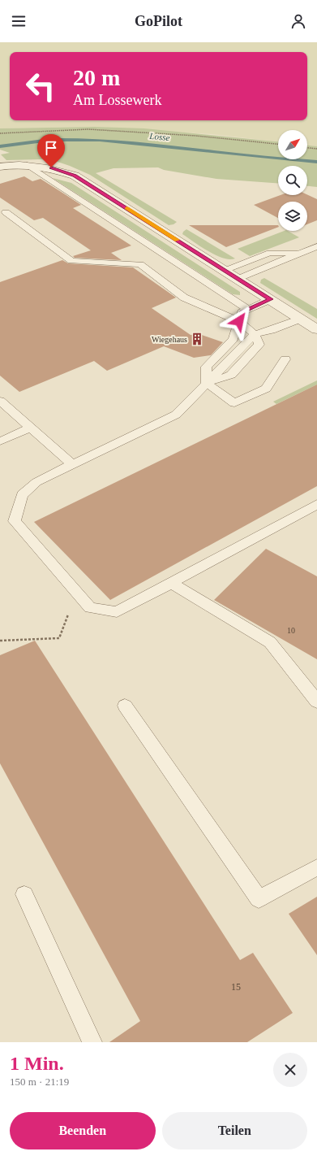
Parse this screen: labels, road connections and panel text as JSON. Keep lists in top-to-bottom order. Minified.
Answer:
{"water":["Losse"],"places":{"building":["Wiegehaus"]},"house_numbers":["10","15"],"north":"top right","page":{"header":"GoPilot","turn":["20 m","Am Lossewerk"],"heading":["1 Min.","150 m · 21:19"],"buttons":["Beenden","Teilen"]}}
